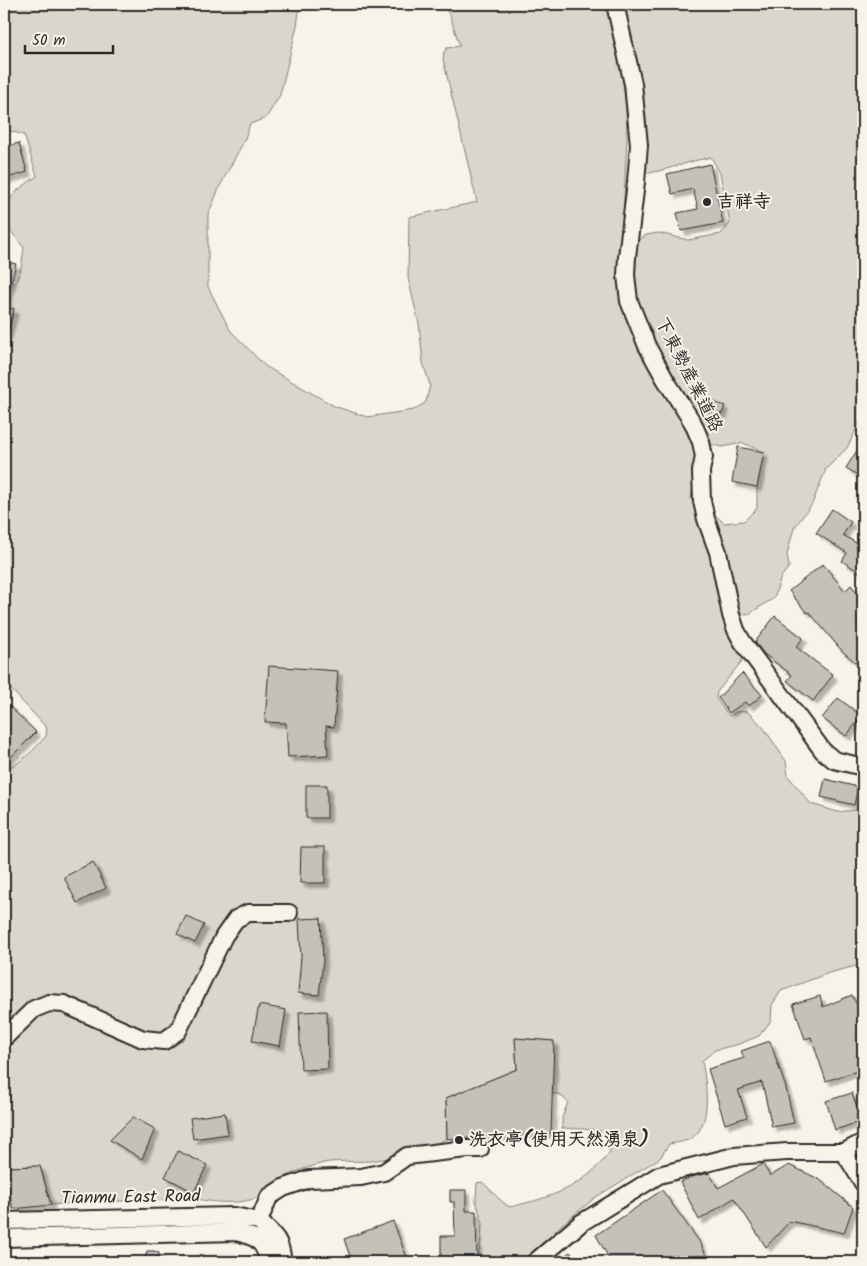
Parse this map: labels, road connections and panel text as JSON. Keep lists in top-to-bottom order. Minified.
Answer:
{"streets":{"street":["下東勢產業道路","Tianmu East Road"]},"places":["吉祥寺","洗衣亭(使用天然湧泉)"],"scale_bar":"50 m"}
